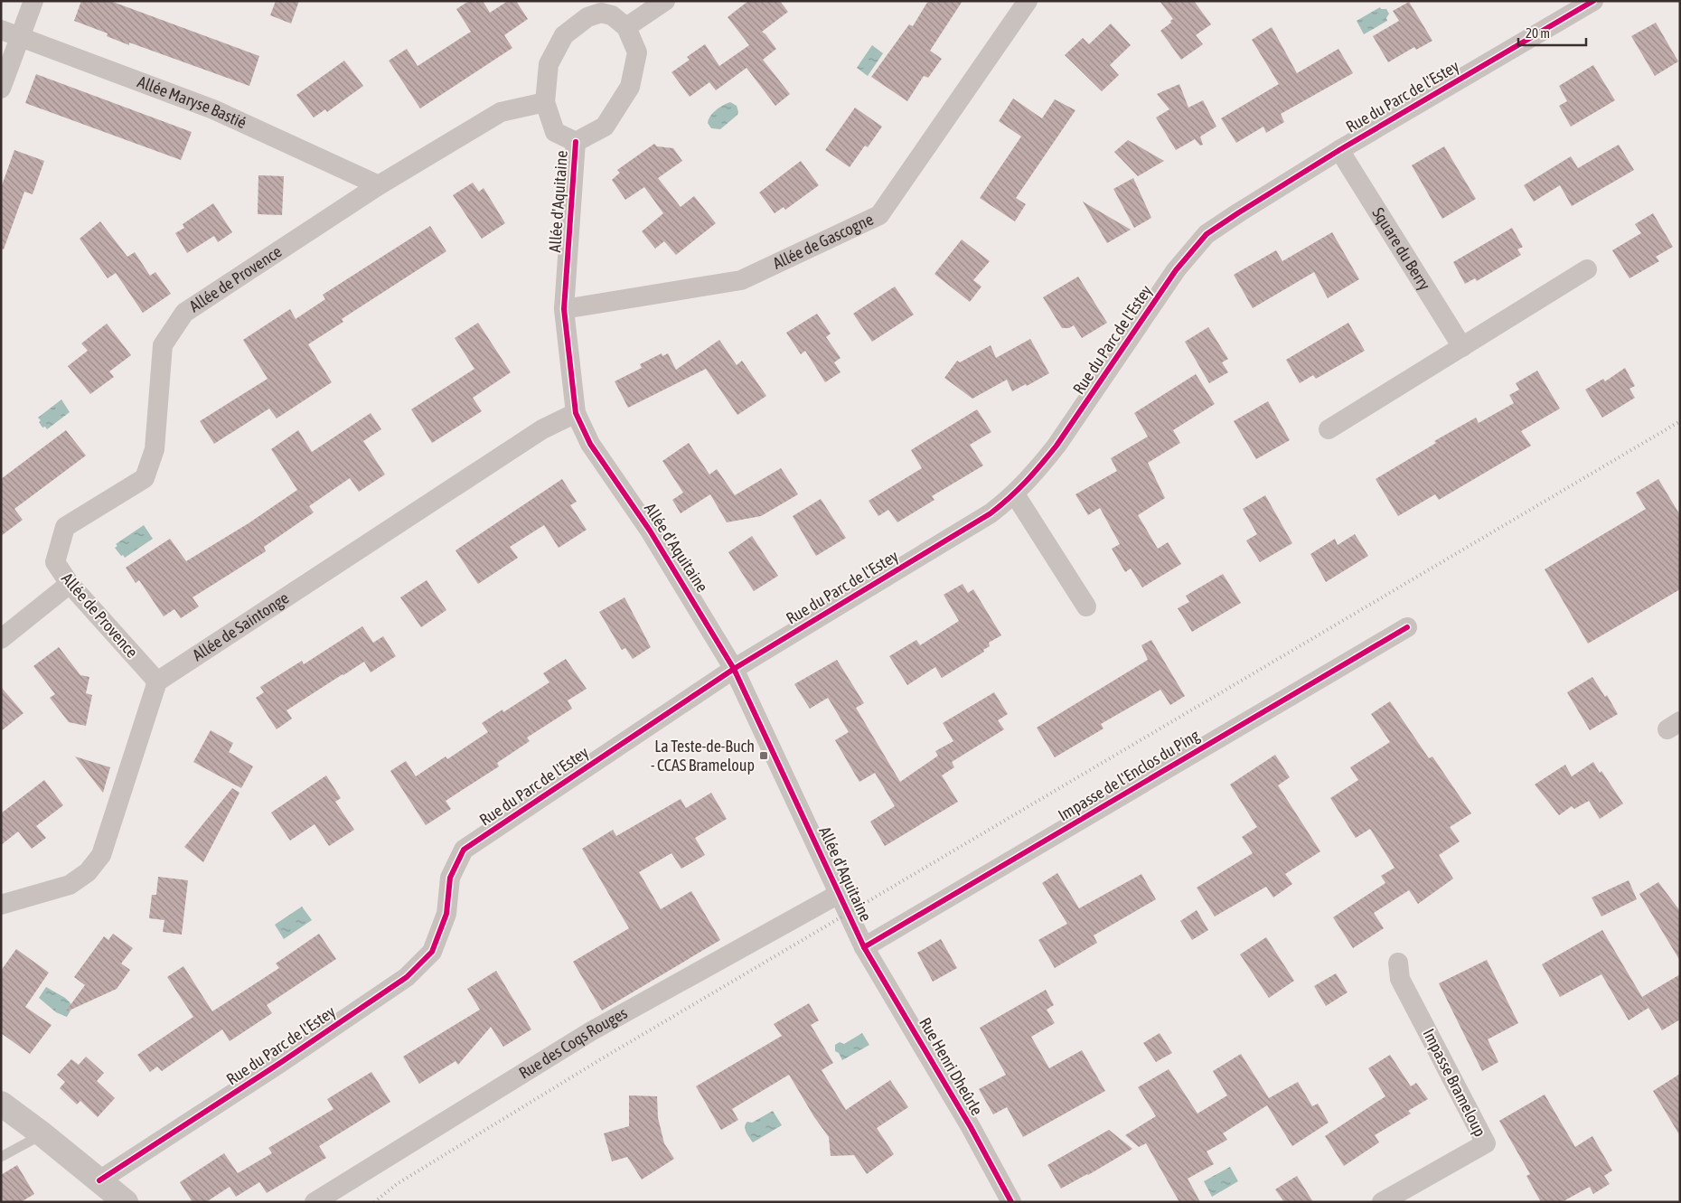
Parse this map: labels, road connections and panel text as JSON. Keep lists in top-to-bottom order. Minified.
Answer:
{"streets":{"street":["Rue du Parc de l'Estey","Allée Maryse Bastié","Allée d'Aquitaine","Allée de Gascogne","Square du Berry","Allée de Provence","Allée de Saintonge","Impasse de l'Enclos du Ping","Rue des Coqs Rouges","Rue Henri Dheûrle","Impasse Brameloup"]},"crossings":[["Rue du Parc de l'Estey","Allée d'Aquitaine"],["Rue du Parc de l'Estey","Square du Berry"],["Allée Maryse Bastié","Allée de Provence"],["Allée d'Aquitaine","Allée de Gascogne"],["Allée d'Aquitaine","Allée de Provence"],["Allée d'Aquitaine","Allée de Saintonge"],["Allée d'Aquitaine","Impasse de l'Enclos du Ping"],["Allée d'Aquitaine","Rue des Coqs Rouges"],["Allée d'Aquitaine","Rue Henri Dheûrle"],["Allée de Provence","Allée de Saintonge"],["Impasse de l'Enclos du Ping","Rue Henri Dheûrle"]],"places":{"transit":["La Teste-de-Buch - CCAS Brameloup"]},"scale_bar":"20 m"}
